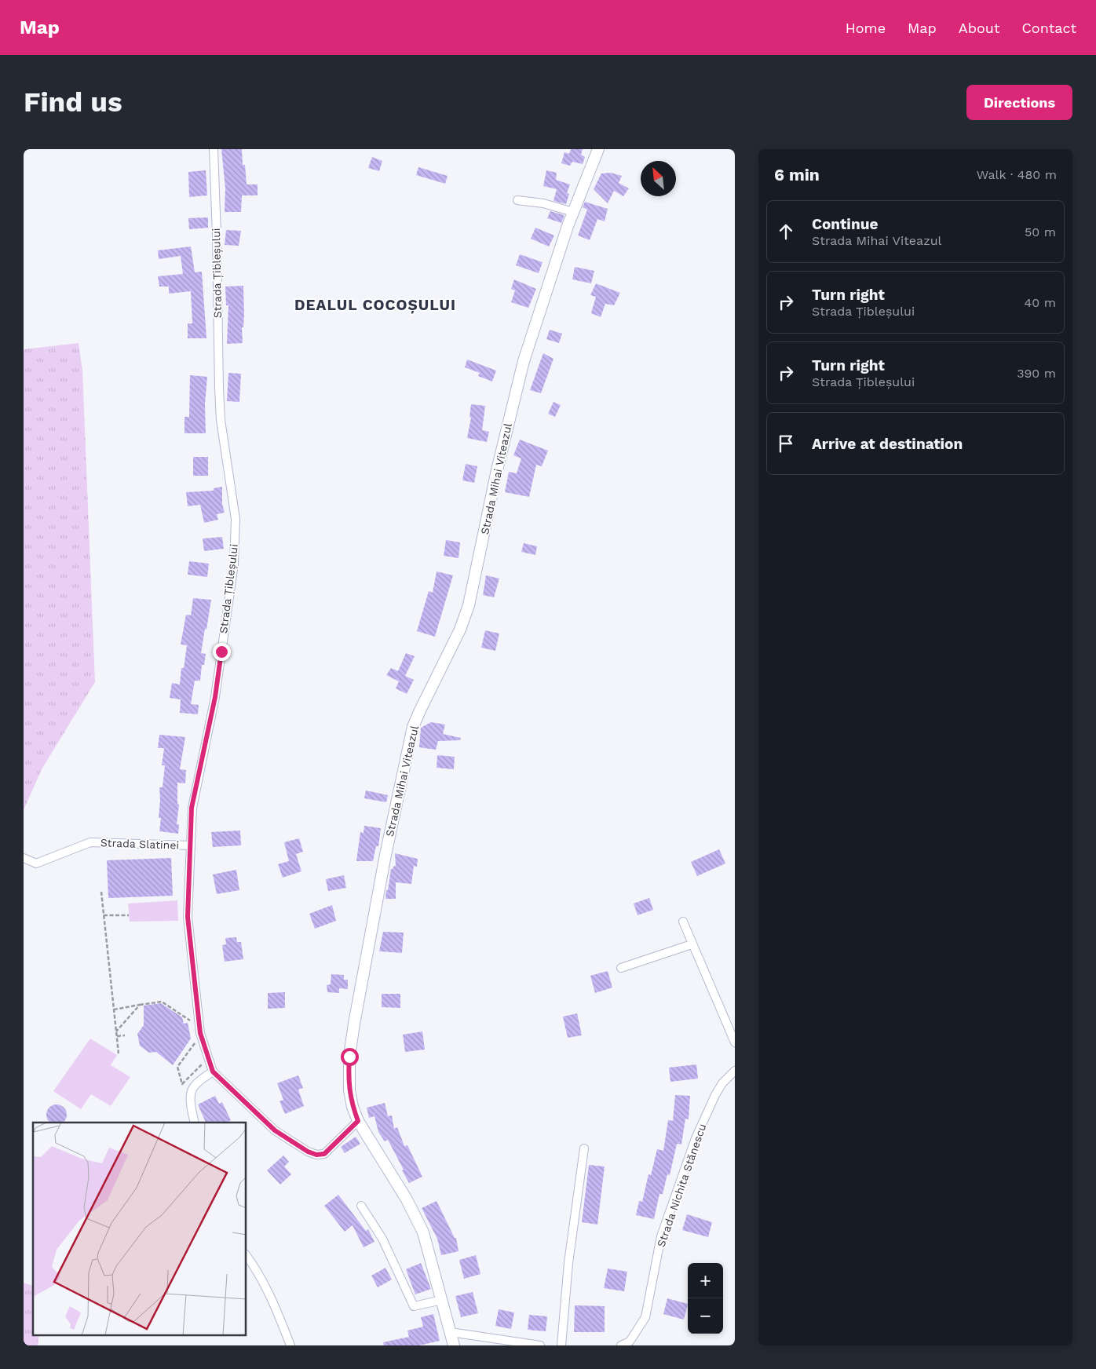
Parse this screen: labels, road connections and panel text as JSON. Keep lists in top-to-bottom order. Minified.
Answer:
{"streets":{"main road":["Strada Mihai Viteazul"],"street":["Strada Țibleșului","Strada Slatinei","Strada Nichita Stănescu"]},"crossings":[["Strada Țibleșului","Strada Slatinei"]],"districts":["DEALUL COCOȘULUI"],"north":"top left","page":{"header":"Map","nav":["Home","Map","About","Contact"],"buttons":"Directions","title":"Find us","heading":["6 min","Walk · 480 m"],"list":[["Continue","Strada Mihai Viteazul","50 m"],["Turn right","Strada Țibleșului","40 m"],["Turn right","Strada Țibleșului","390 m"],"Arrive at destination"],"map_buttons":["+","−"]}}
